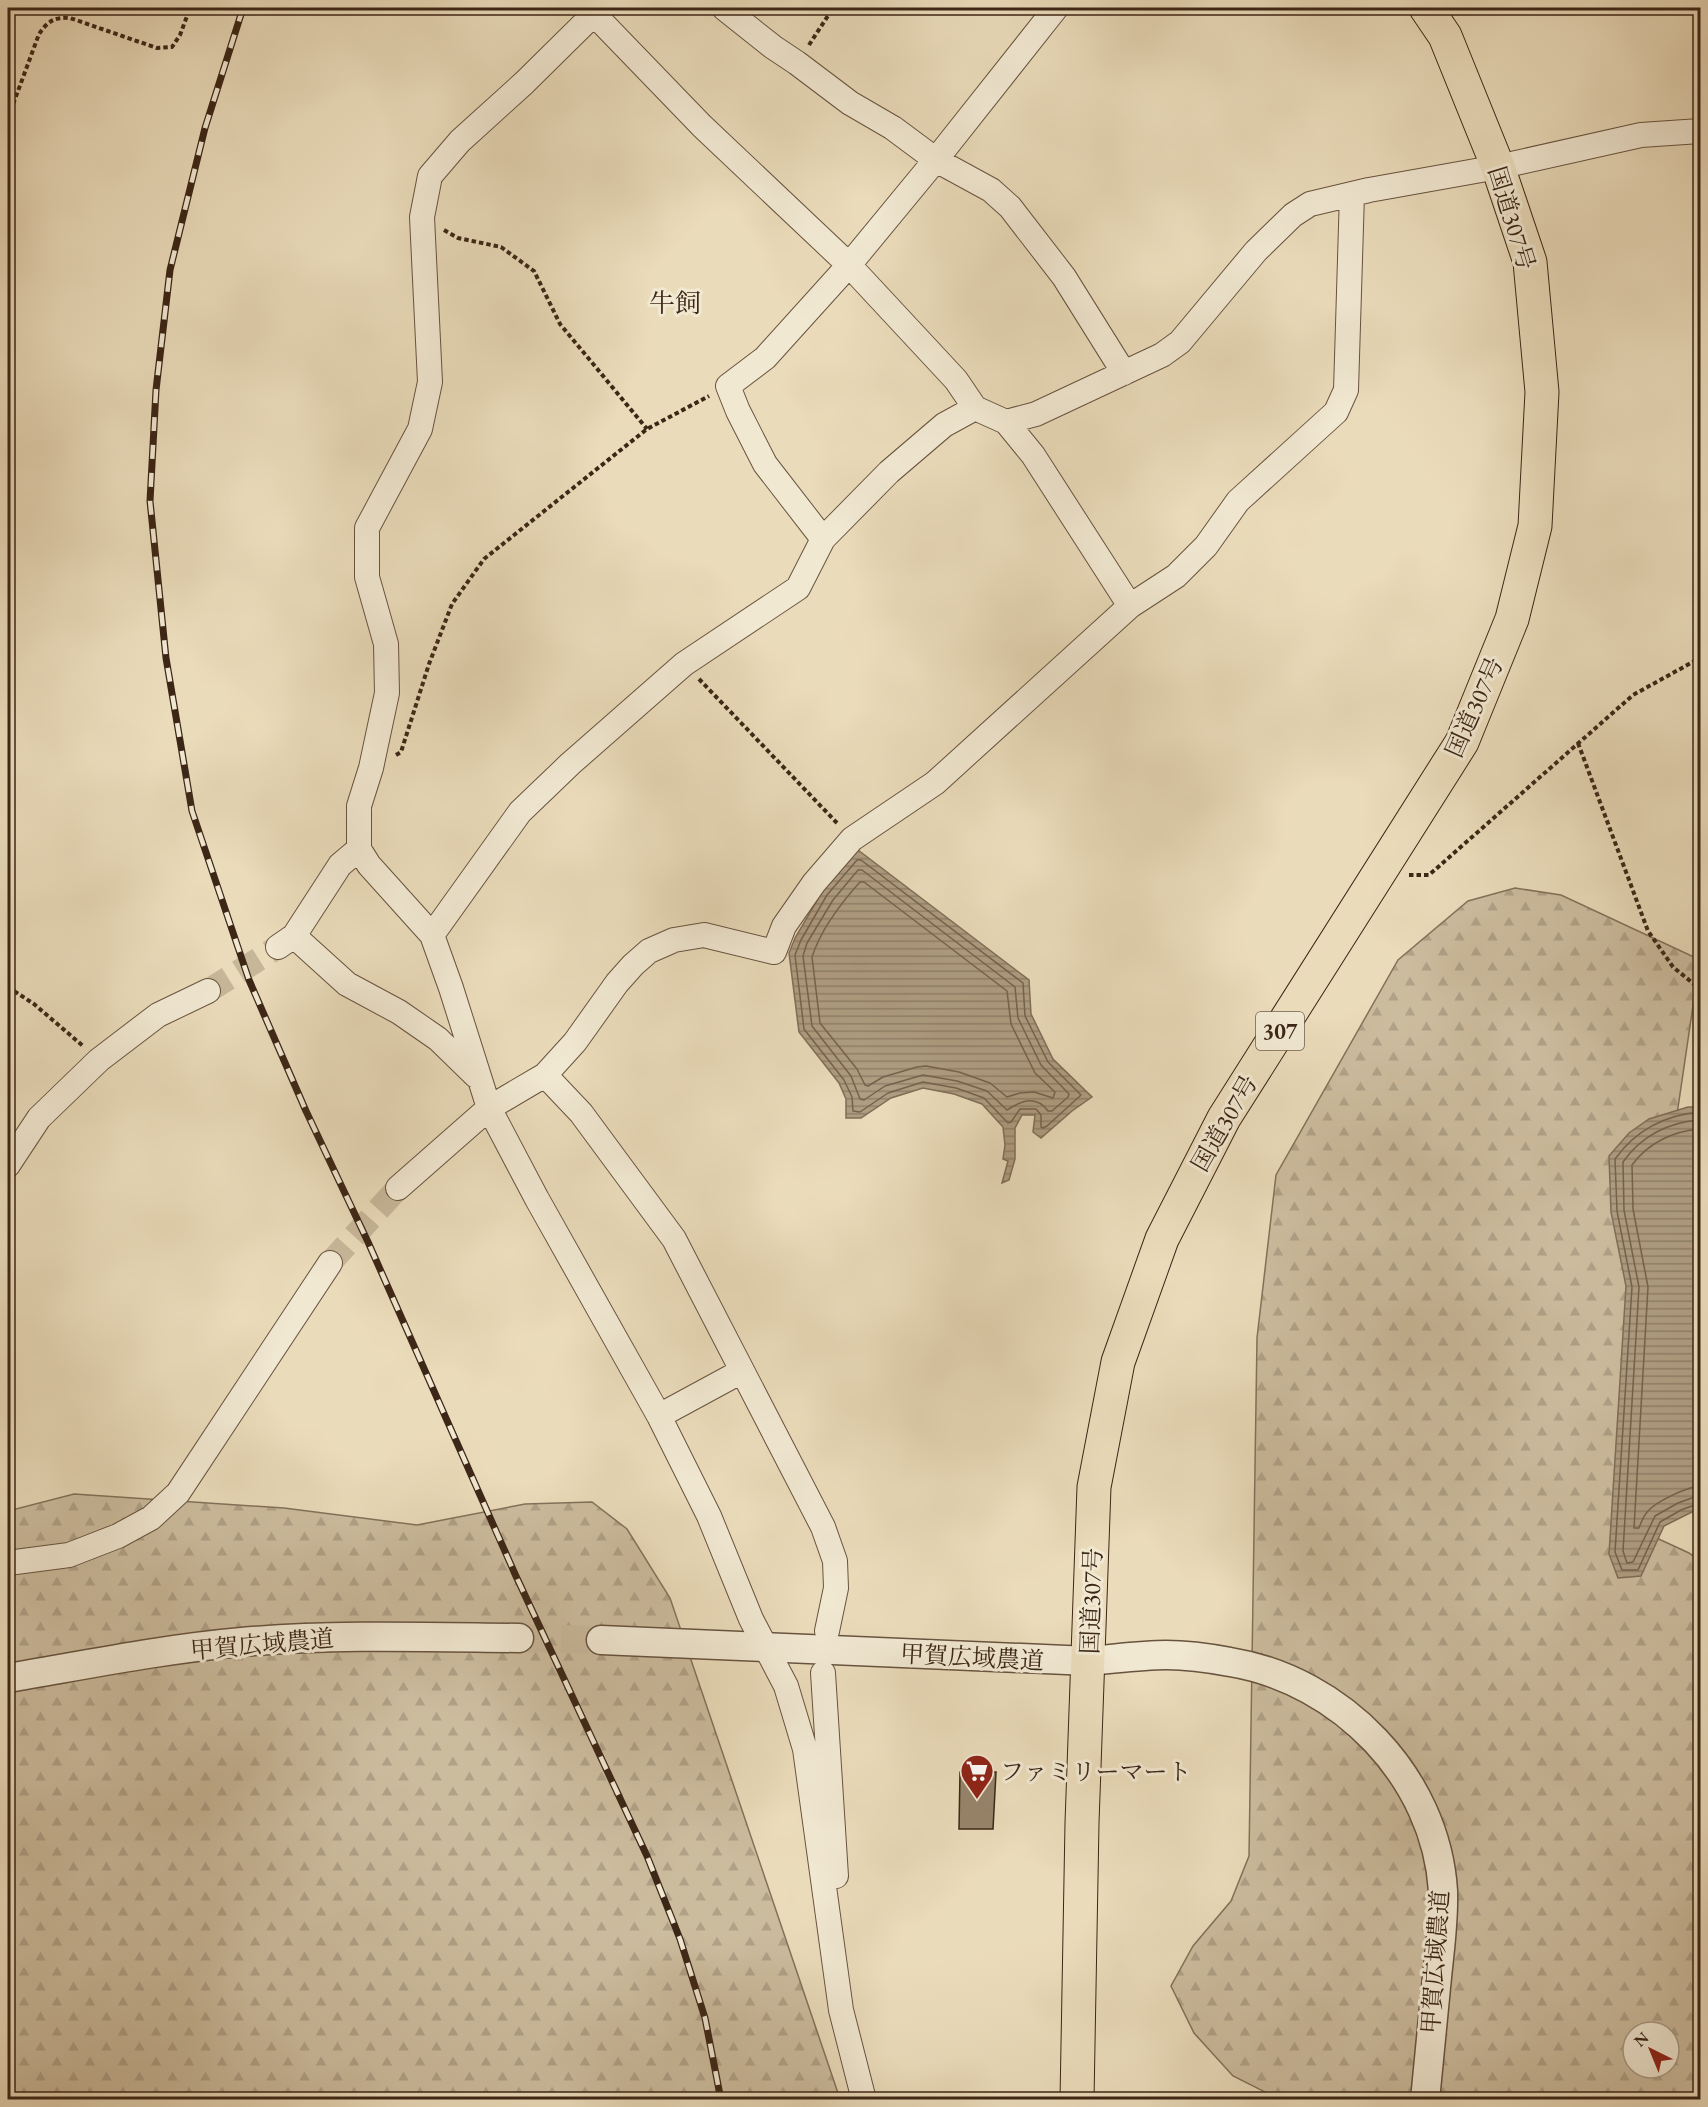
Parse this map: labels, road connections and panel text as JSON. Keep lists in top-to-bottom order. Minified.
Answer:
{"streets":{"highway":["国道307号","307"],"street":["甲賀広域農道"]},"crossings":[["国道307号","甲賀広域農道"]],"districts":["牛飼"],"places":{"supermarket":["ファミリーマート"]},"north":"top left"}
